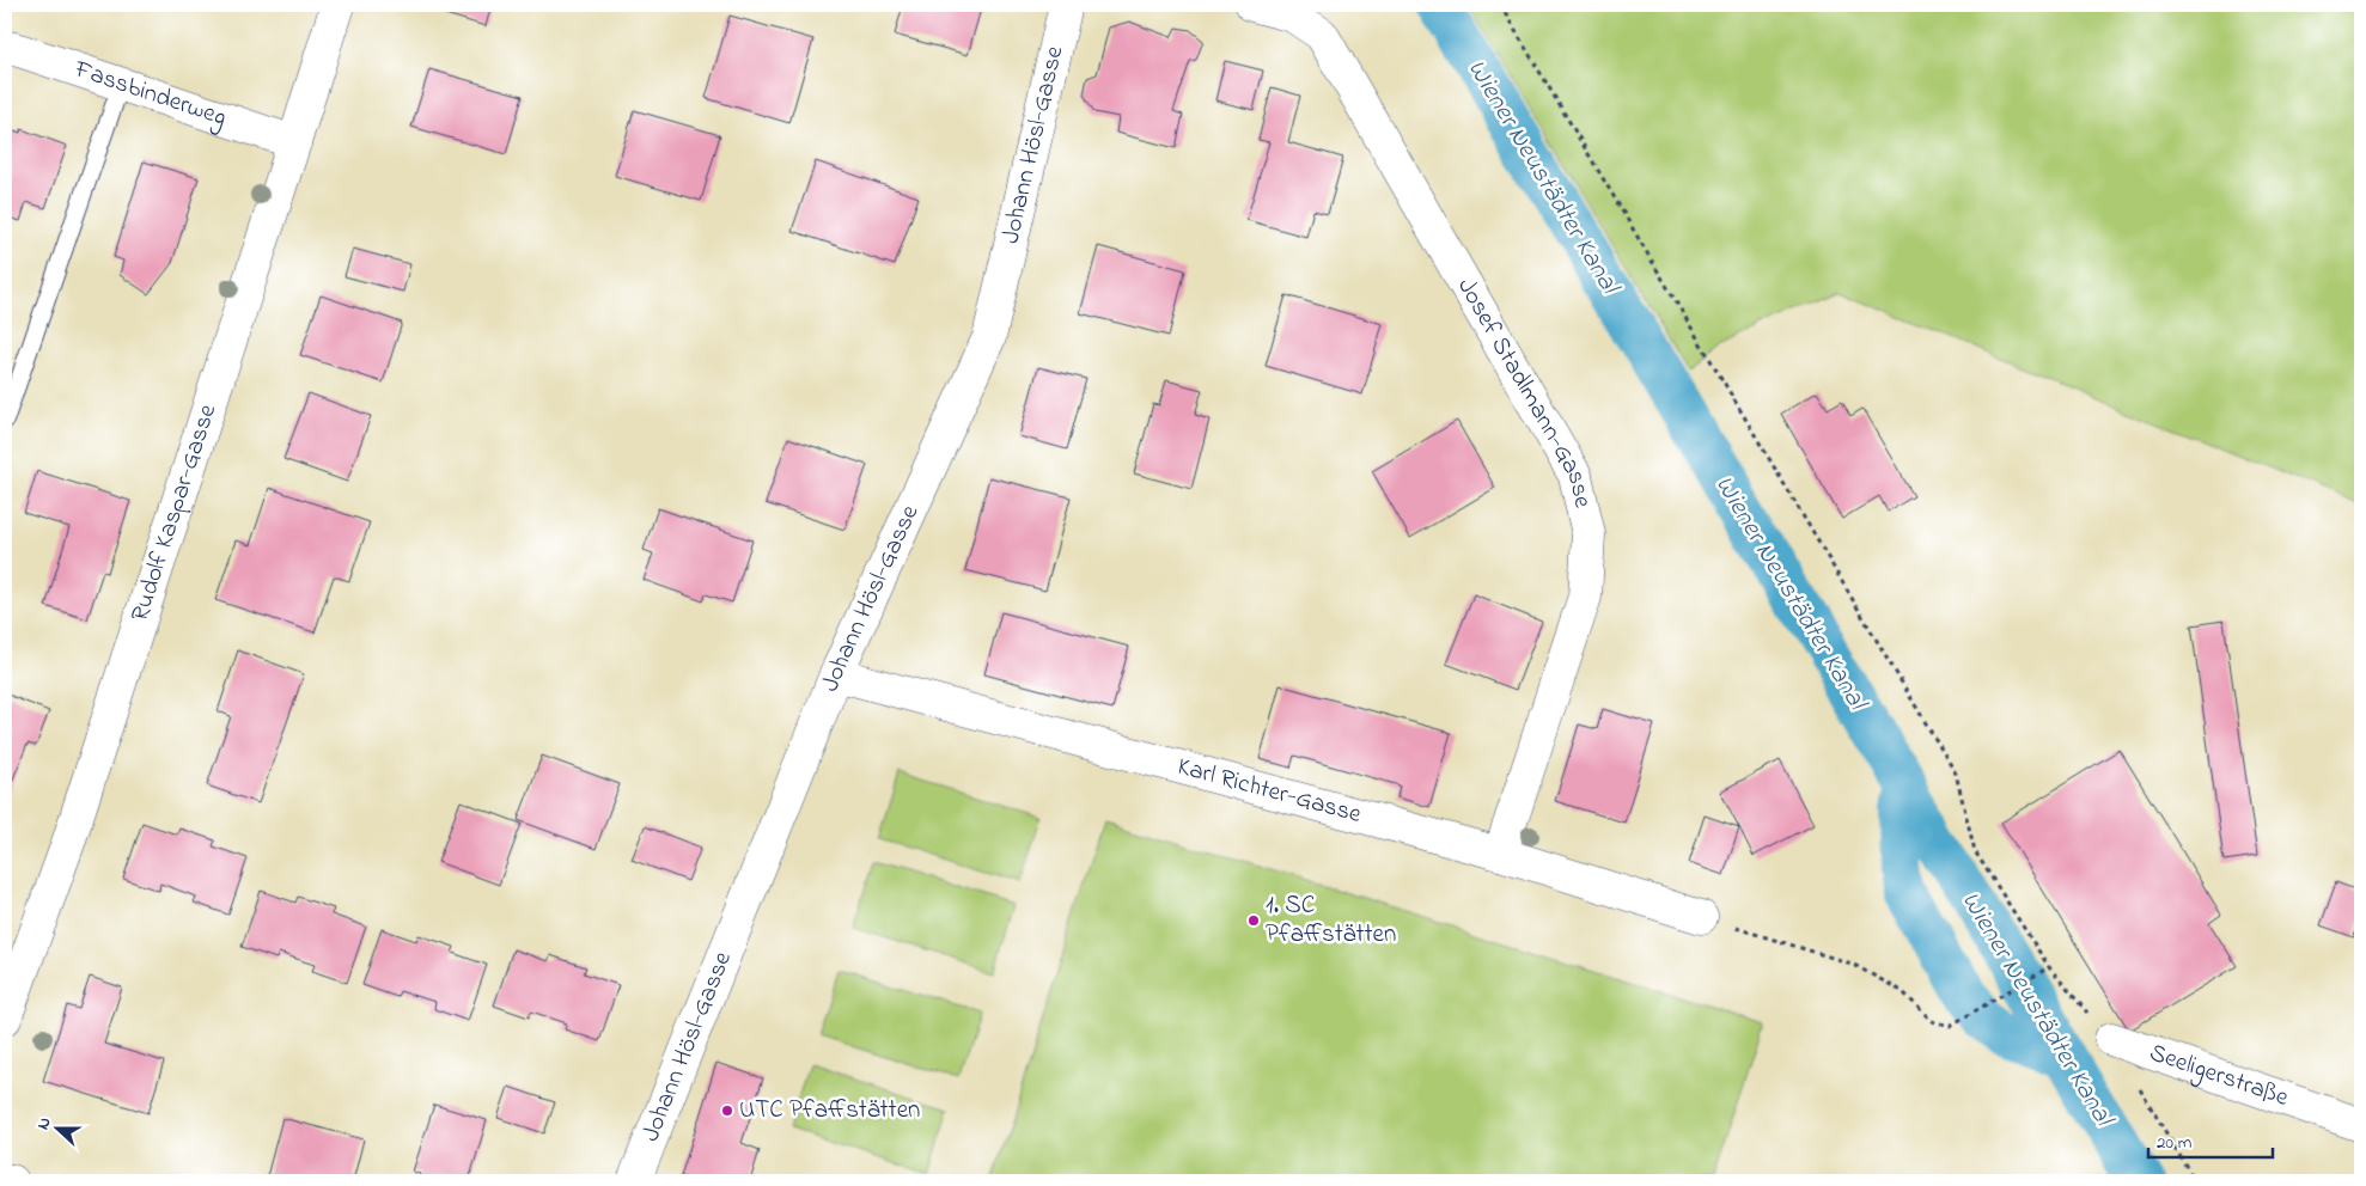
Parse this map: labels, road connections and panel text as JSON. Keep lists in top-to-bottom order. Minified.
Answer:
{"streets":{"street":["Fassbinderweg","Johann Hösl-Gasse","Josef Stadlmann-Gasse","Rudolf Kaspar-Gasse","Karl Richter-Gasse","Seeligerstraße"]},"crossings":[["Fassbinderweg","Rudolf Kaspar-Gasse"],["Johann Hösl-Gasse","Karl Richter-Gasse"],["Josef Stadlmann-Gasse","Karl Richter-Gasse"]],"water":["Wiener Neustädter Kanal"],"places":["1. SC Pfaffstätten","UTC Pfaffstätten"],"scale_bar":"20 m","north":"left"}
